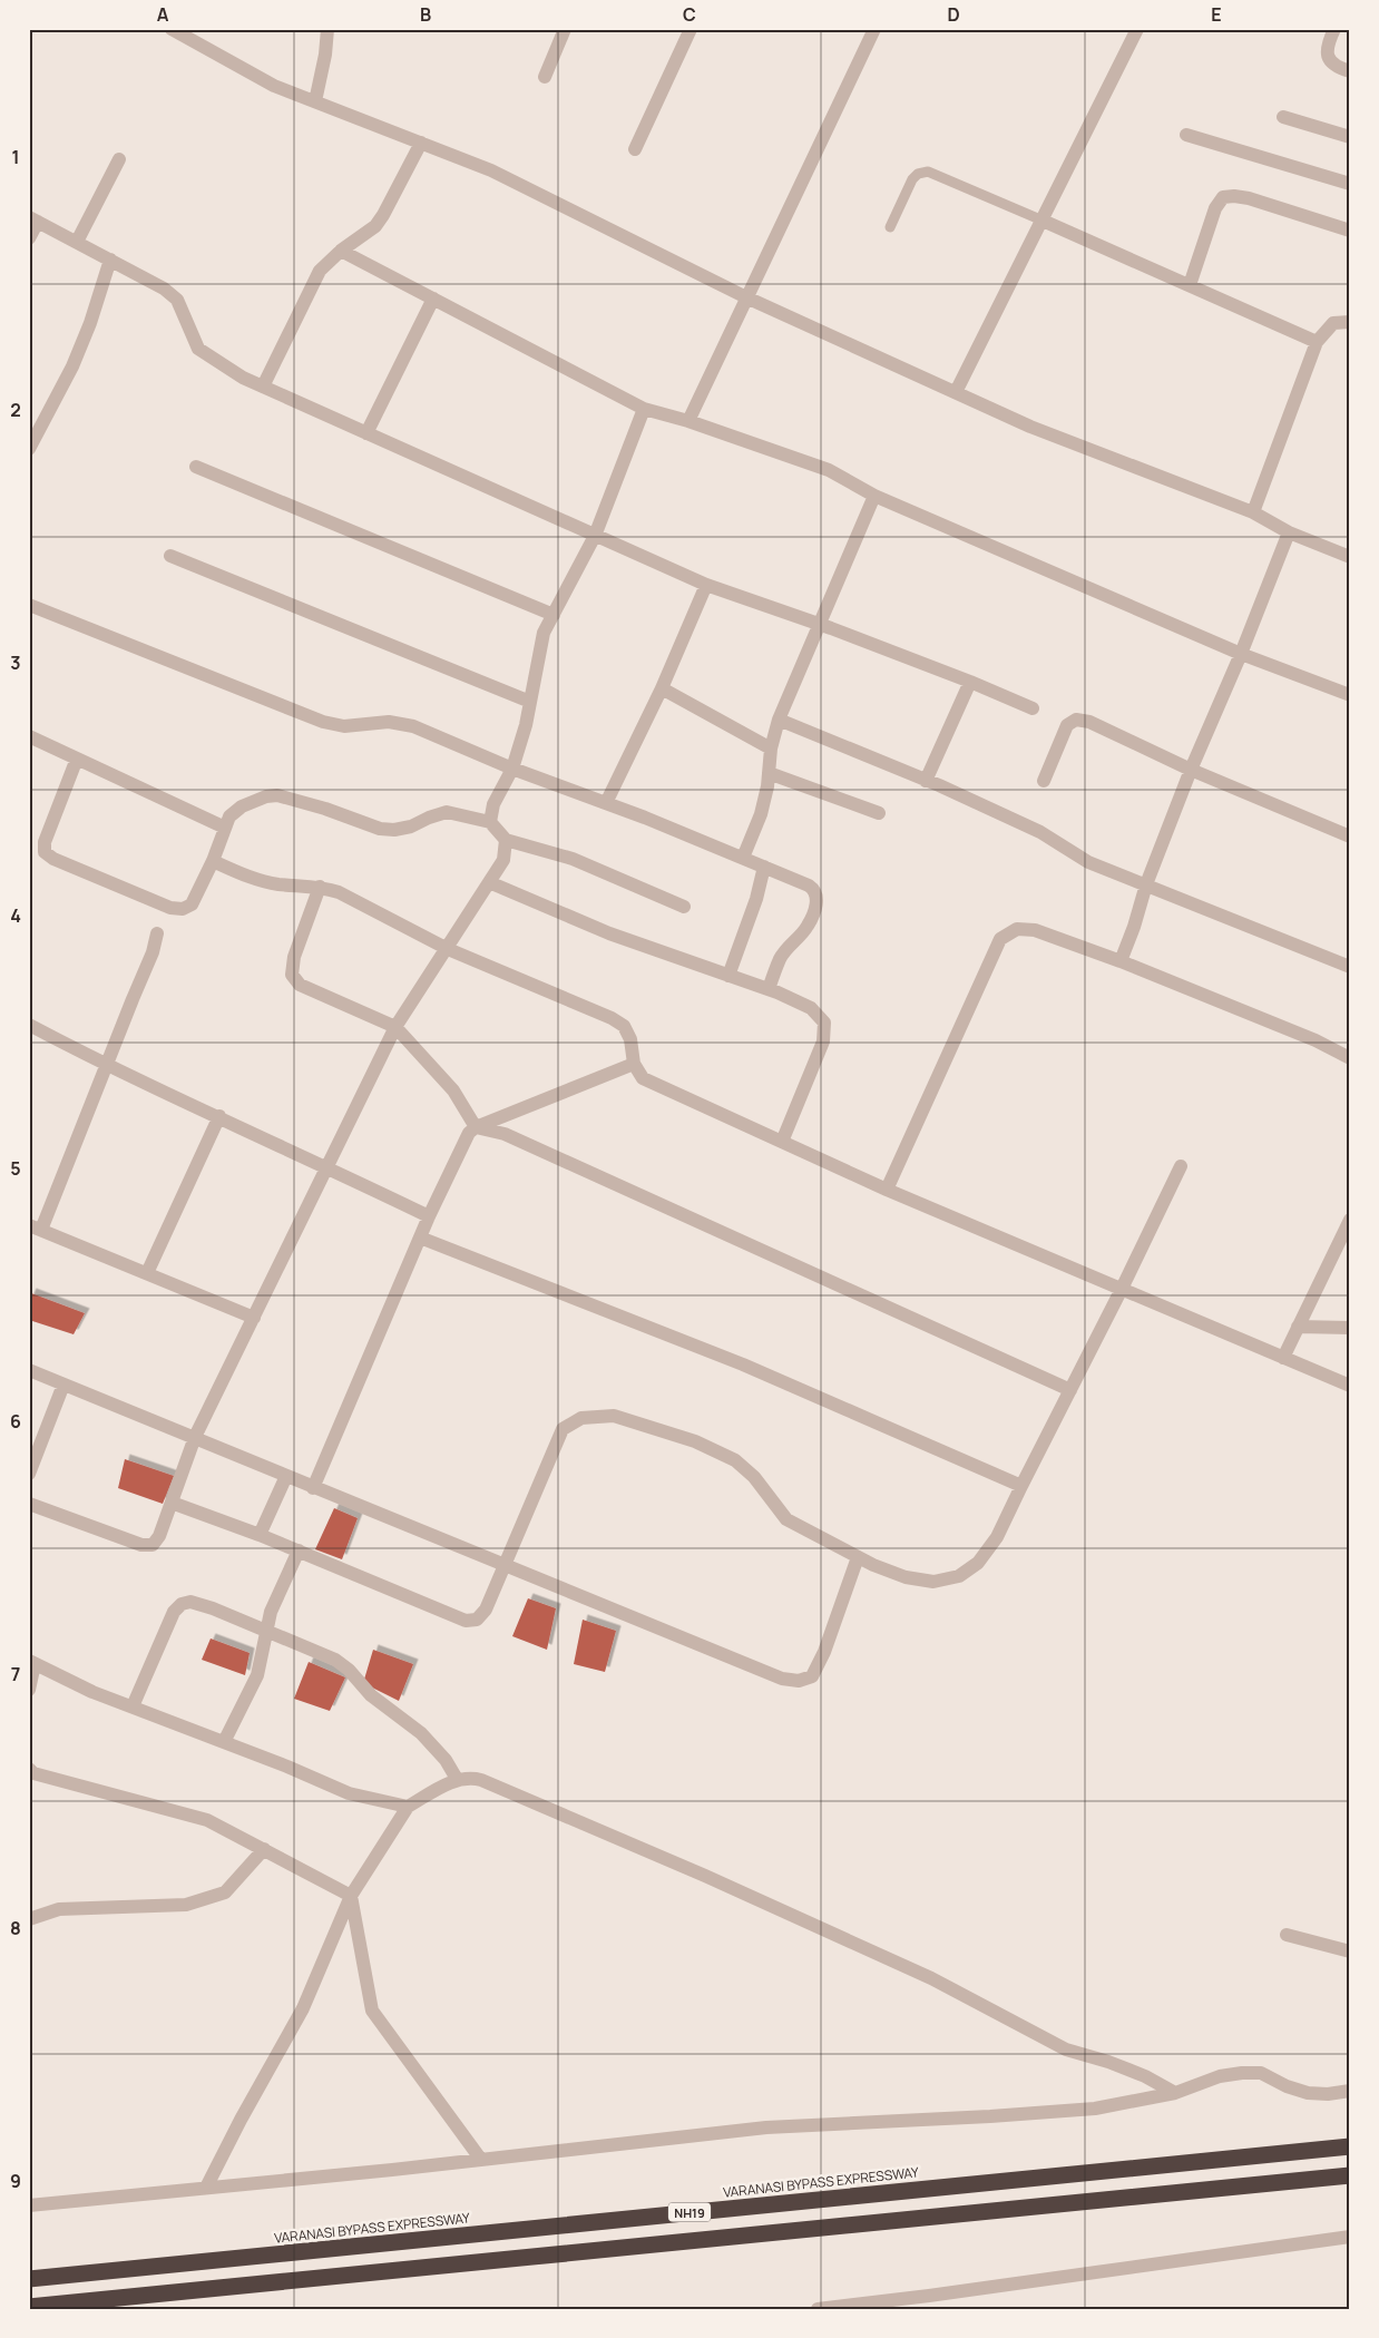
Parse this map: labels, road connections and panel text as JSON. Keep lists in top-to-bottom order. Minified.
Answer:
{"streets":{"highway":["VARANASI BYPASS EXPRESSWAY","NH19"]},"grid":{"columns":["A","B","C","D","E"],"rows":["1","2","3","4","5","6","7","8","9"]}}
